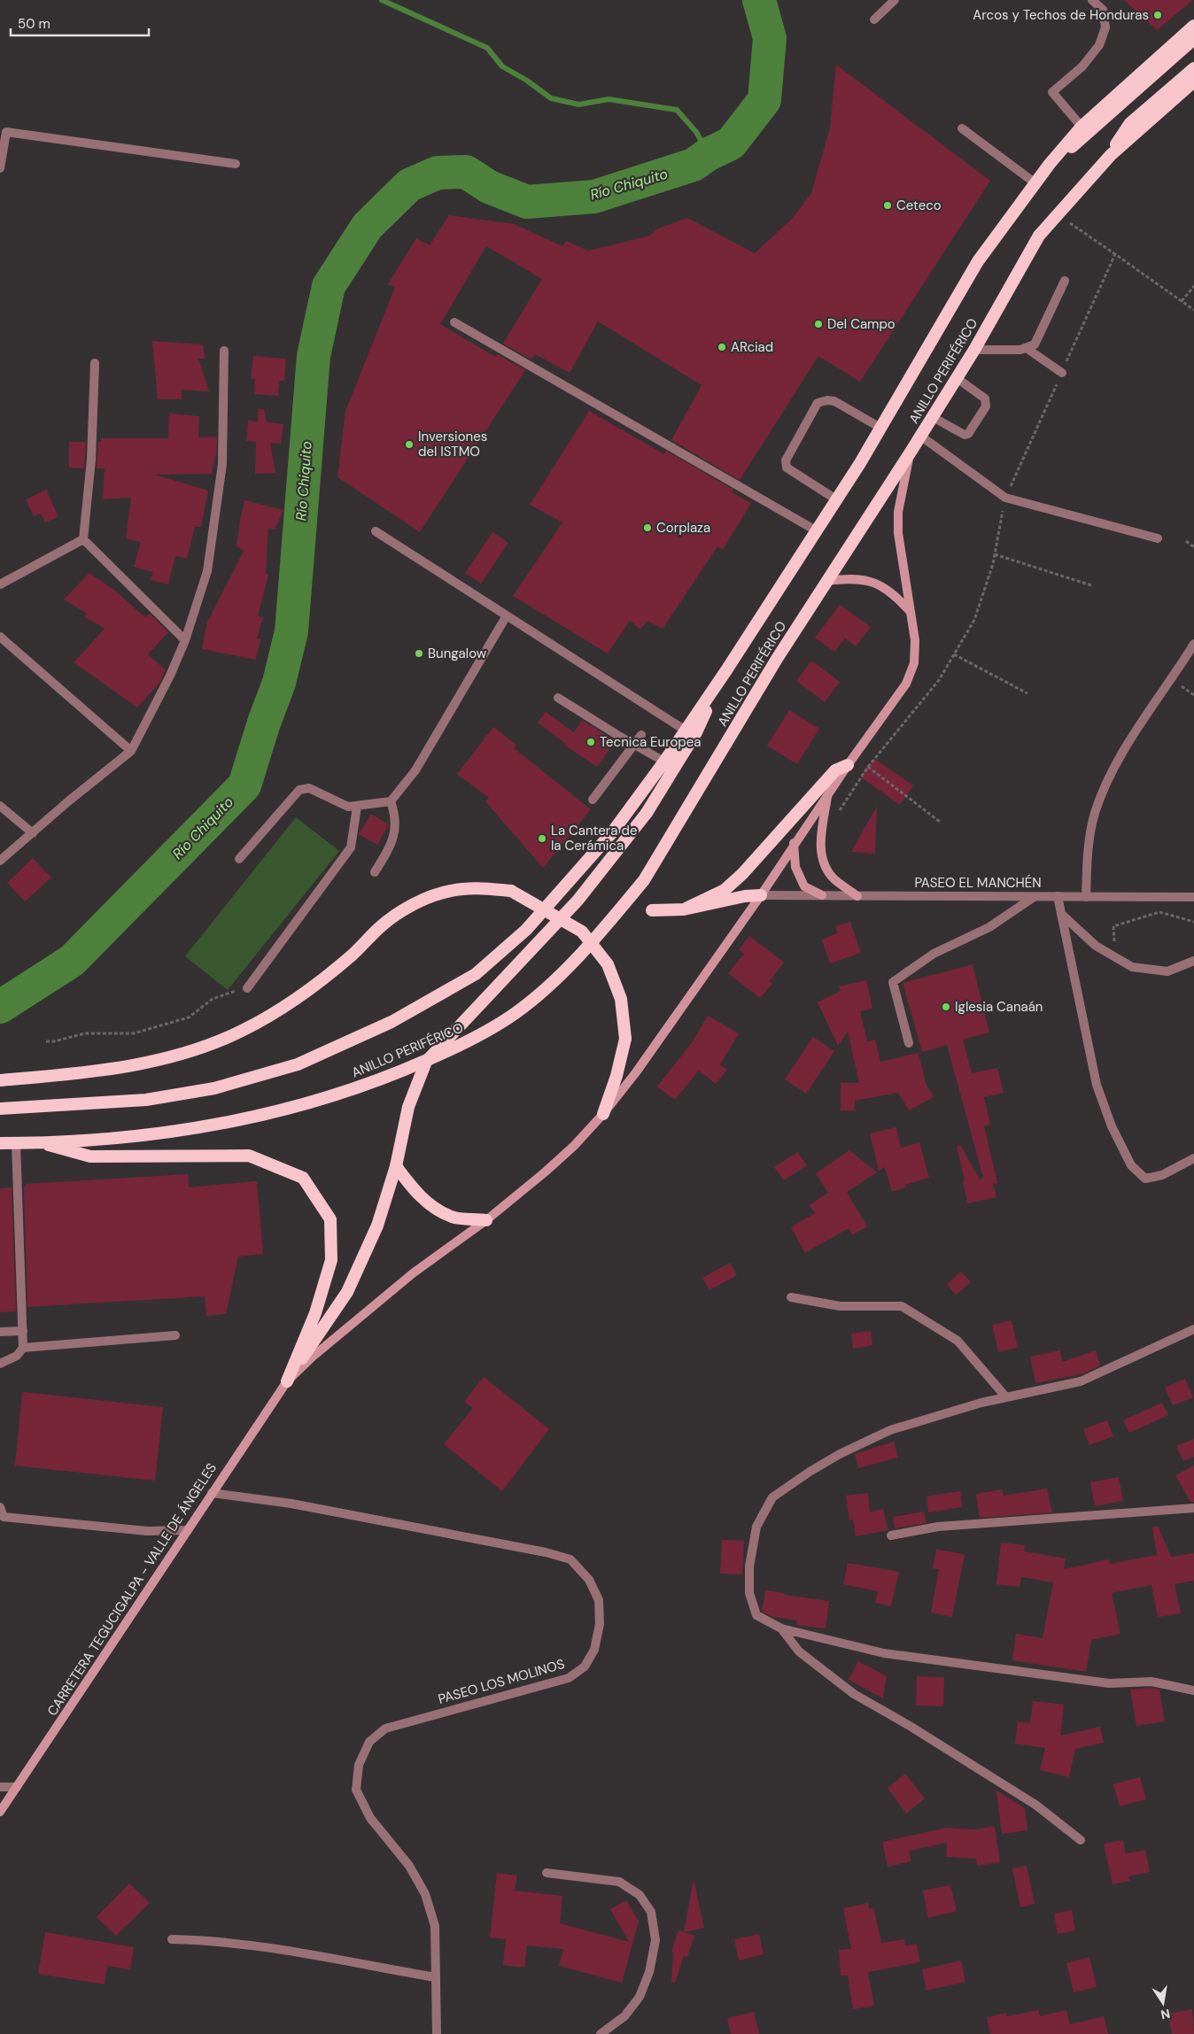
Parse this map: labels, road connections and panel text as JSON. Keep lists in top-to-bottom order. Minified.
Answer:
{"streets":{"highway":["ANILLO PERIFÉRICO"],"main road":["CARRETERA TEGUCIGALPA - VALLE DE ÁNGELES"],"street":["PASEO EL MANCHÉN","PASEO LOS MOLINOS"]},"crossings":[["ANILLO PERIFÉRICO","CARRETERA TEGUCIGALPA - VALLE DE ÁNGELES"],["PASEO EL MANCHÉN","CARRETERA TEGUCIGALPA - VALLE DE ÁNGELES"],["CARRETERA TEGUCIGALPA - VALLE DE ÁNGELES","PASEO LOS MOLINOS"]],"water":["Río Chiquito"],"places":["Arcos y Techos de Honduras","Ceteco","Del Campo","ARciad","Inversiones del ISTMO","Corplaza","Bungalow","Tecnica Europea","La Cantera de la Cerámica","Iglesia Canaán"],"scale_bar":"50 m","north":"bottom"}
